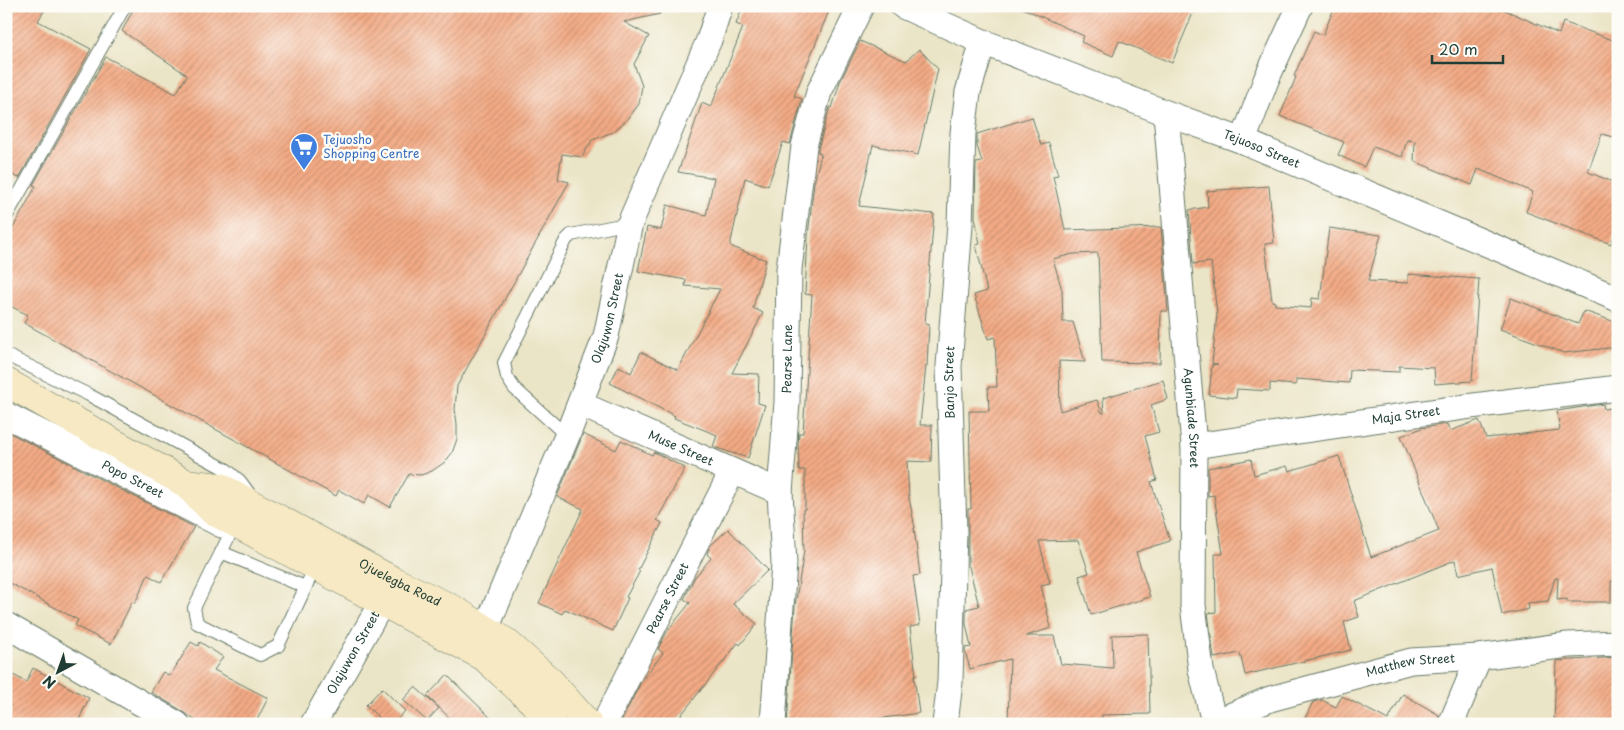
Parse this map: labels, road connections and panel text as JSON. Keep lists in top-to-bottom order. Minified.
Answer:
{"streets":{"main road":["Ojuelegba Road"],"street":["Tejuoso Street","Olajuwon Street","Pearse Lane","Banjo Street","Maja Street","Agunbiade Street","Muse Street","Popo Street","Pearse Street","Matthew Street"]},"crossings":[["Tejuoso Street","Banjo Street"],["Tejuoso Street","Agunbiade Street"],["Olajuwon Street","Muse Street"],["Olajuwon Street","Ojuelegba Road"],["Pearse Lane","Muse Street"],["Maja Street","Agunbiade Street"],["Agunbiade Street","Matthew Street"],["Muse Street","Pearse Street"],["Popo Street","Ojuelegba Road"]],"places":{"supermarket":["Tejuosho Shopping Centre"]},"scale_bar":"20 m","north":"bottom left"}
